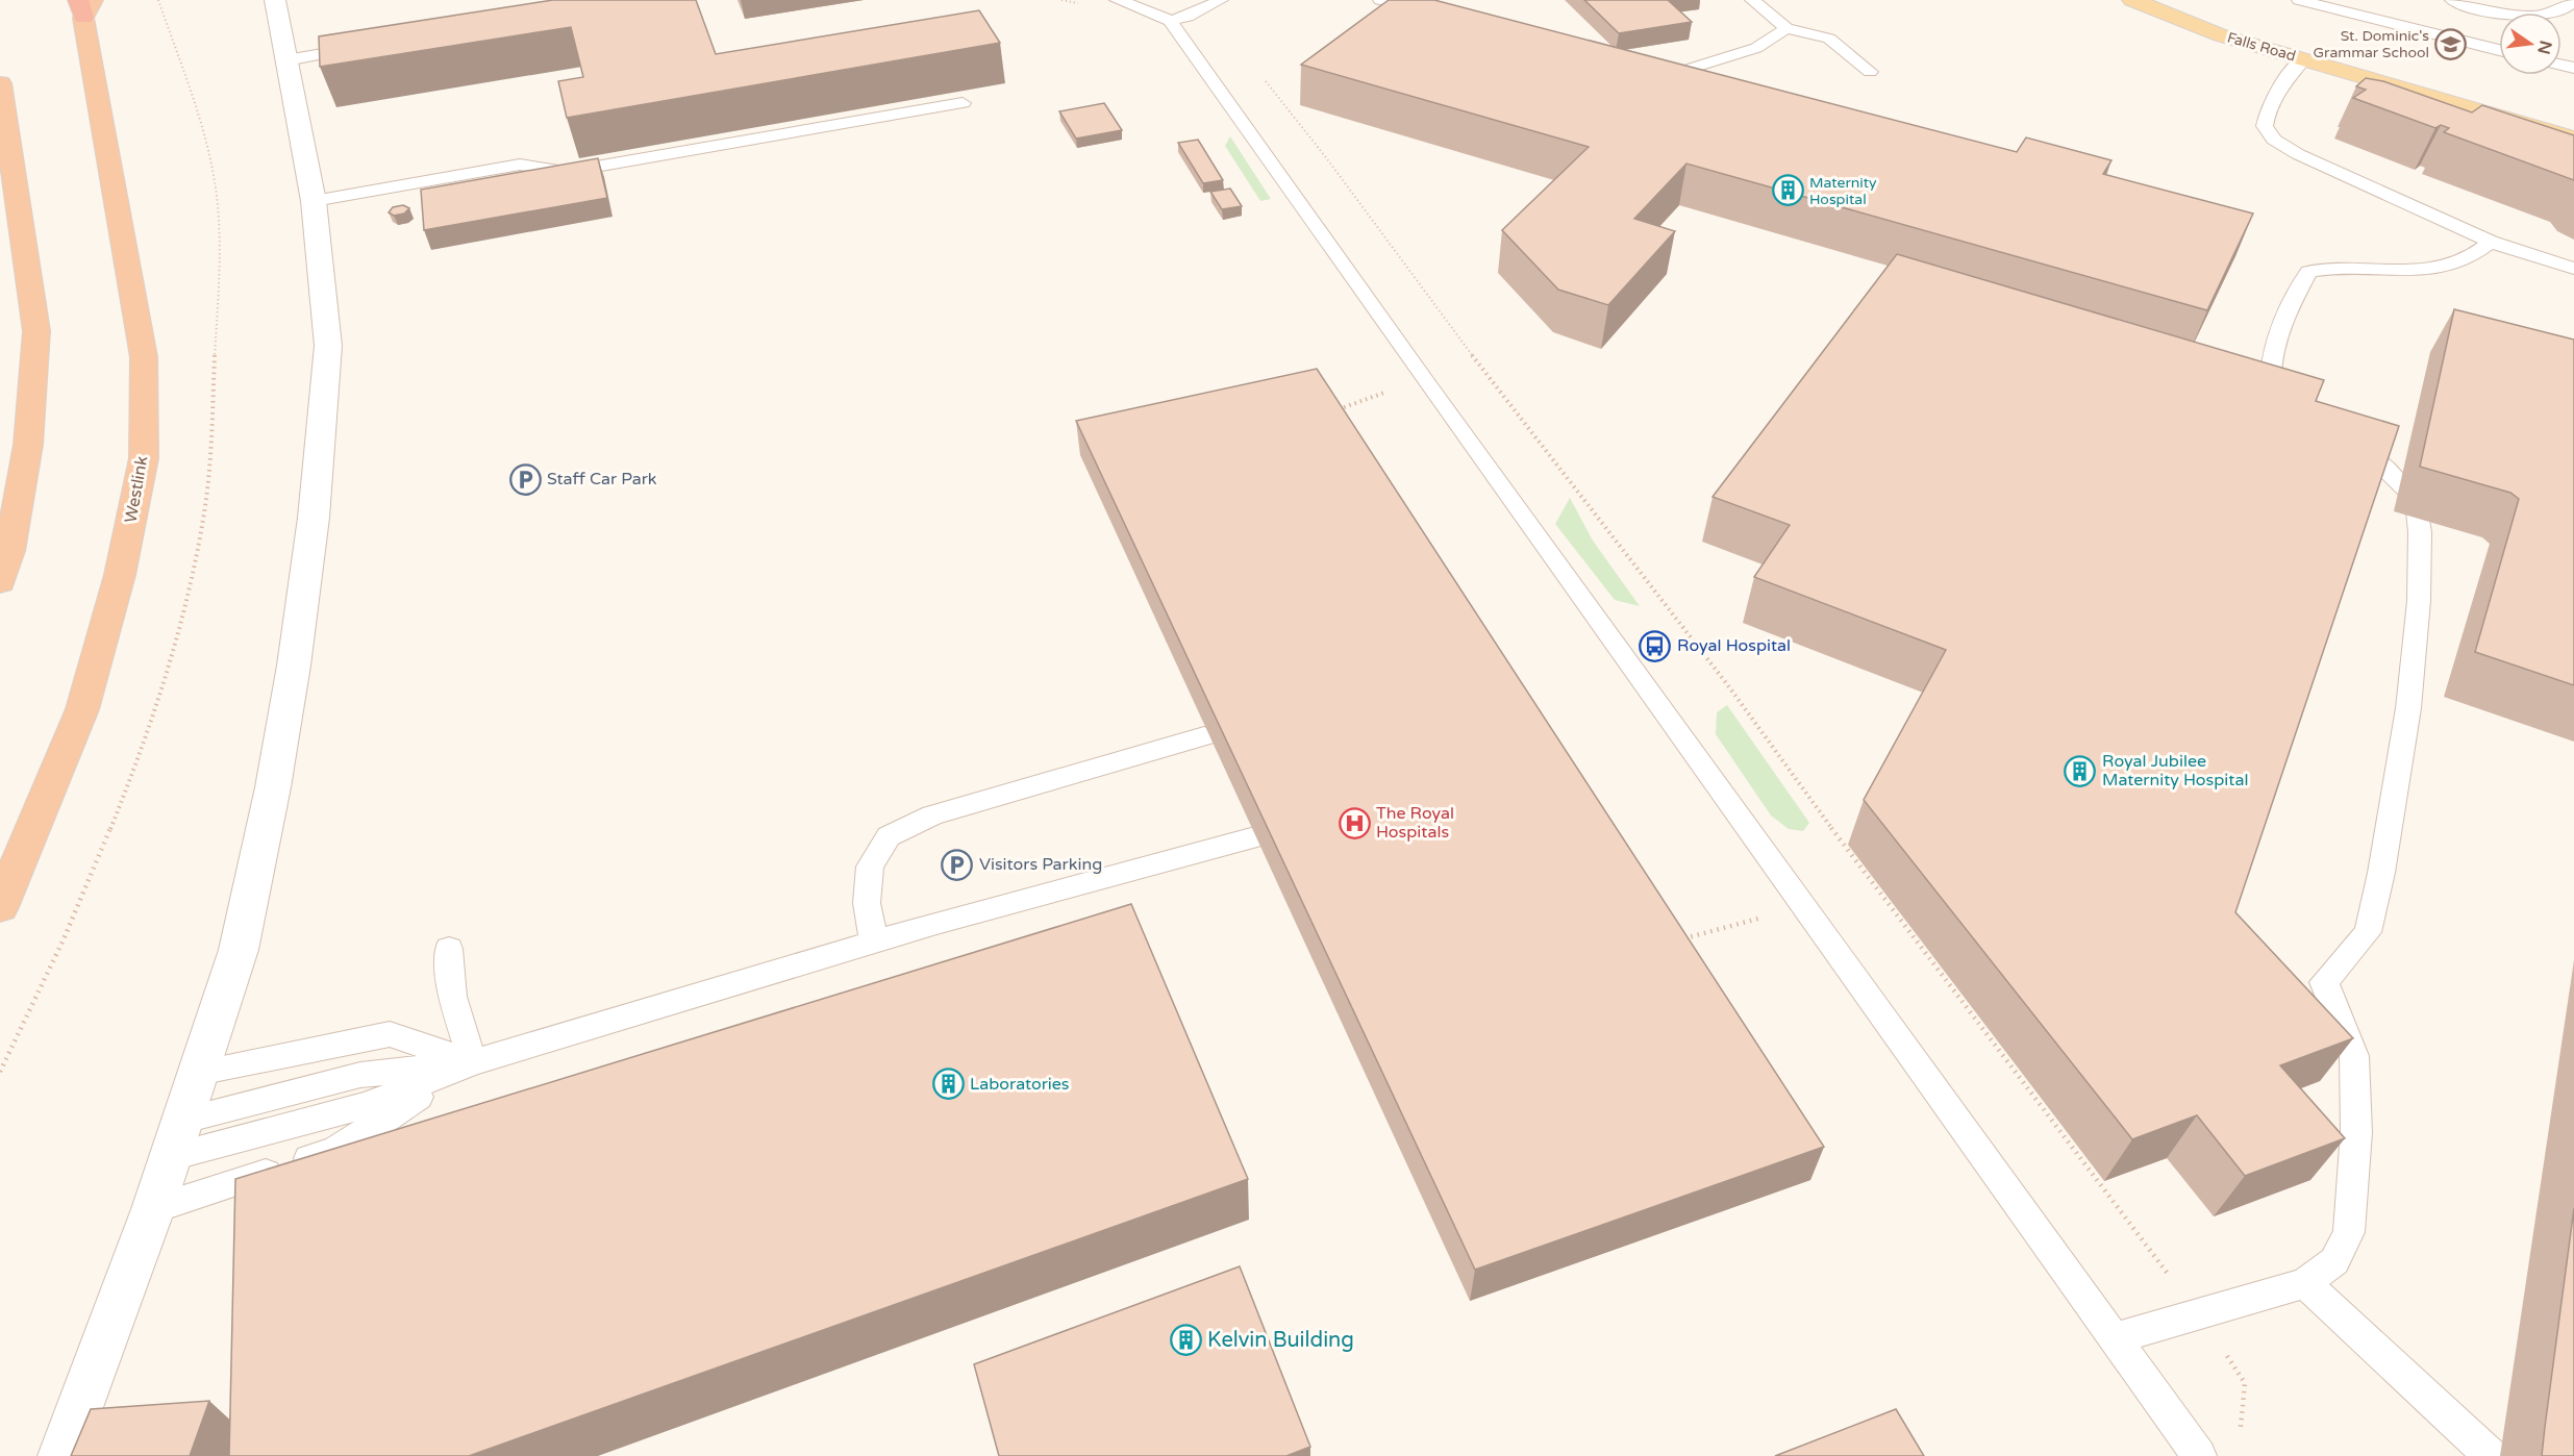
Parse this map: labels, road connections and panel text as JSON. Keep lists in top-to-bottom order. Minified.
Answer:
{"streets":{"highway":["Westlink"],"main road":["Falls Road"]},"places":{"school or university":["St. Dominic's Grammar School"],"building":["Maternity Hospital","Royal Jubilee Maternity Hospital","Laboratories","Kelvin Building"],"parking":["Staff Car Park","Visitors Parking"],"bus stop":["Royal Hospital"],"hospital":["The Royal Hospitals"]},"north":"right"}
